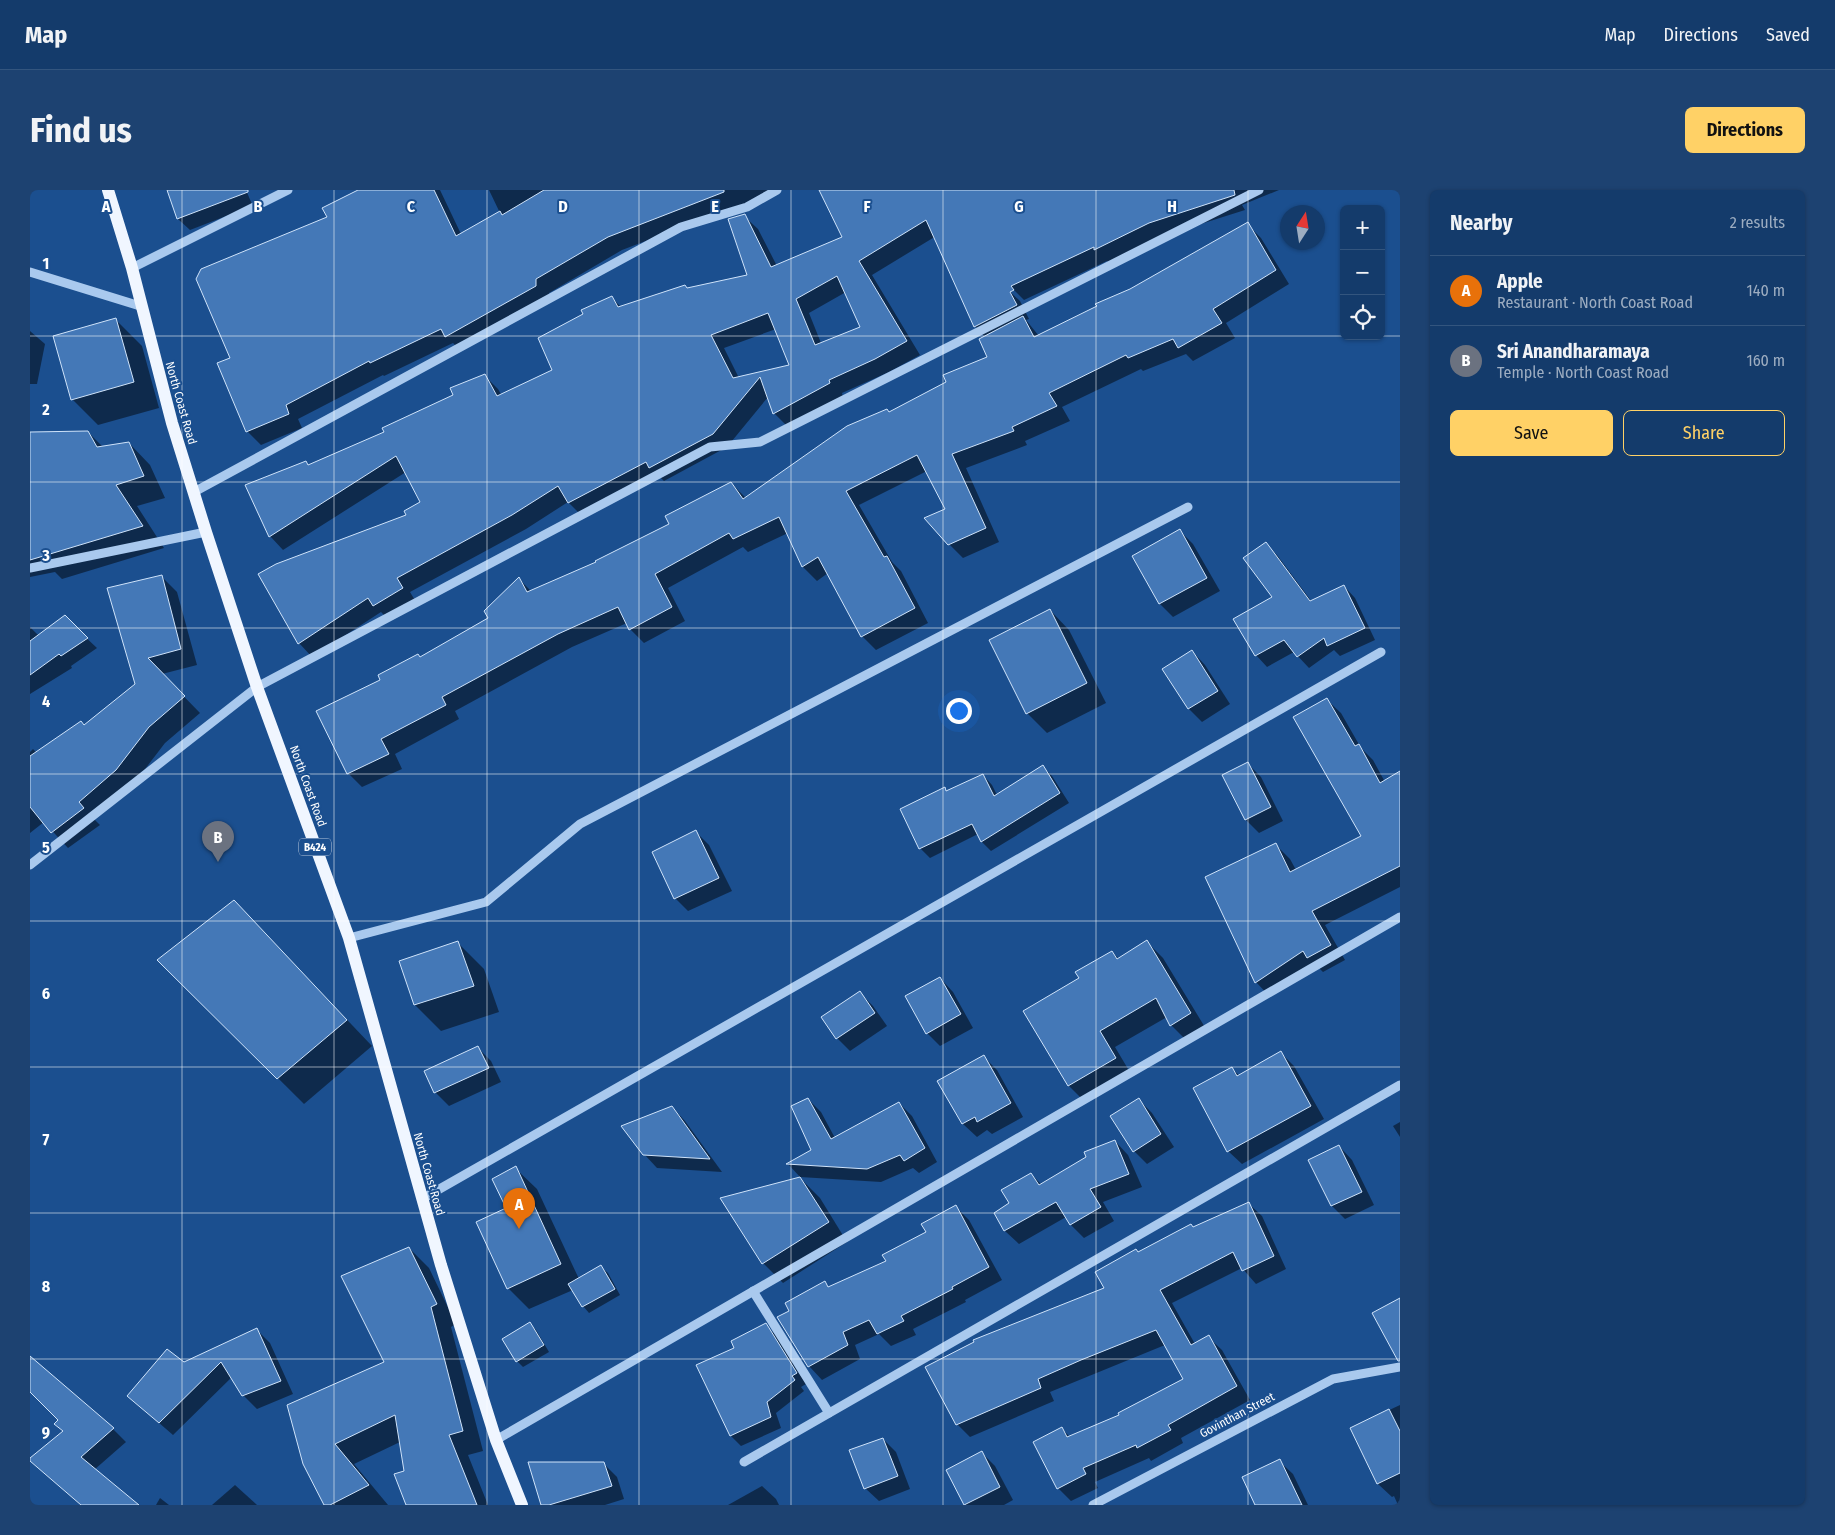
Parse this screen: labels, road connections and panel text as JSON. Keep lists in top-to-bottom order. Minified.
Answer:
{"streets":{"main road":["North Coast Road","B424"],"street":["Govinthan Street"]},"north":"top","page":{"header":"Map","nav":["Map","Directions","Saved"],"buttons":["Directions",["Save","Share"]],"title":"Find us","heading":["Nearby","2 results"],"map_buttons":["+","−"],"list":[{"mark":"A","name":"Apple","note":"Restaurant · North Coast Road","value":"140 m"},{"mark":"B","name":"Sri Anandharamaya","note":"Temple · North Coast Road","value":"160 m"}],"pins":["B","A"]},"grid":{"columns":["A","B","C","D","E","F","G","H"],"rows":["1","2","3","4","5","6","7","8","9"]}}
